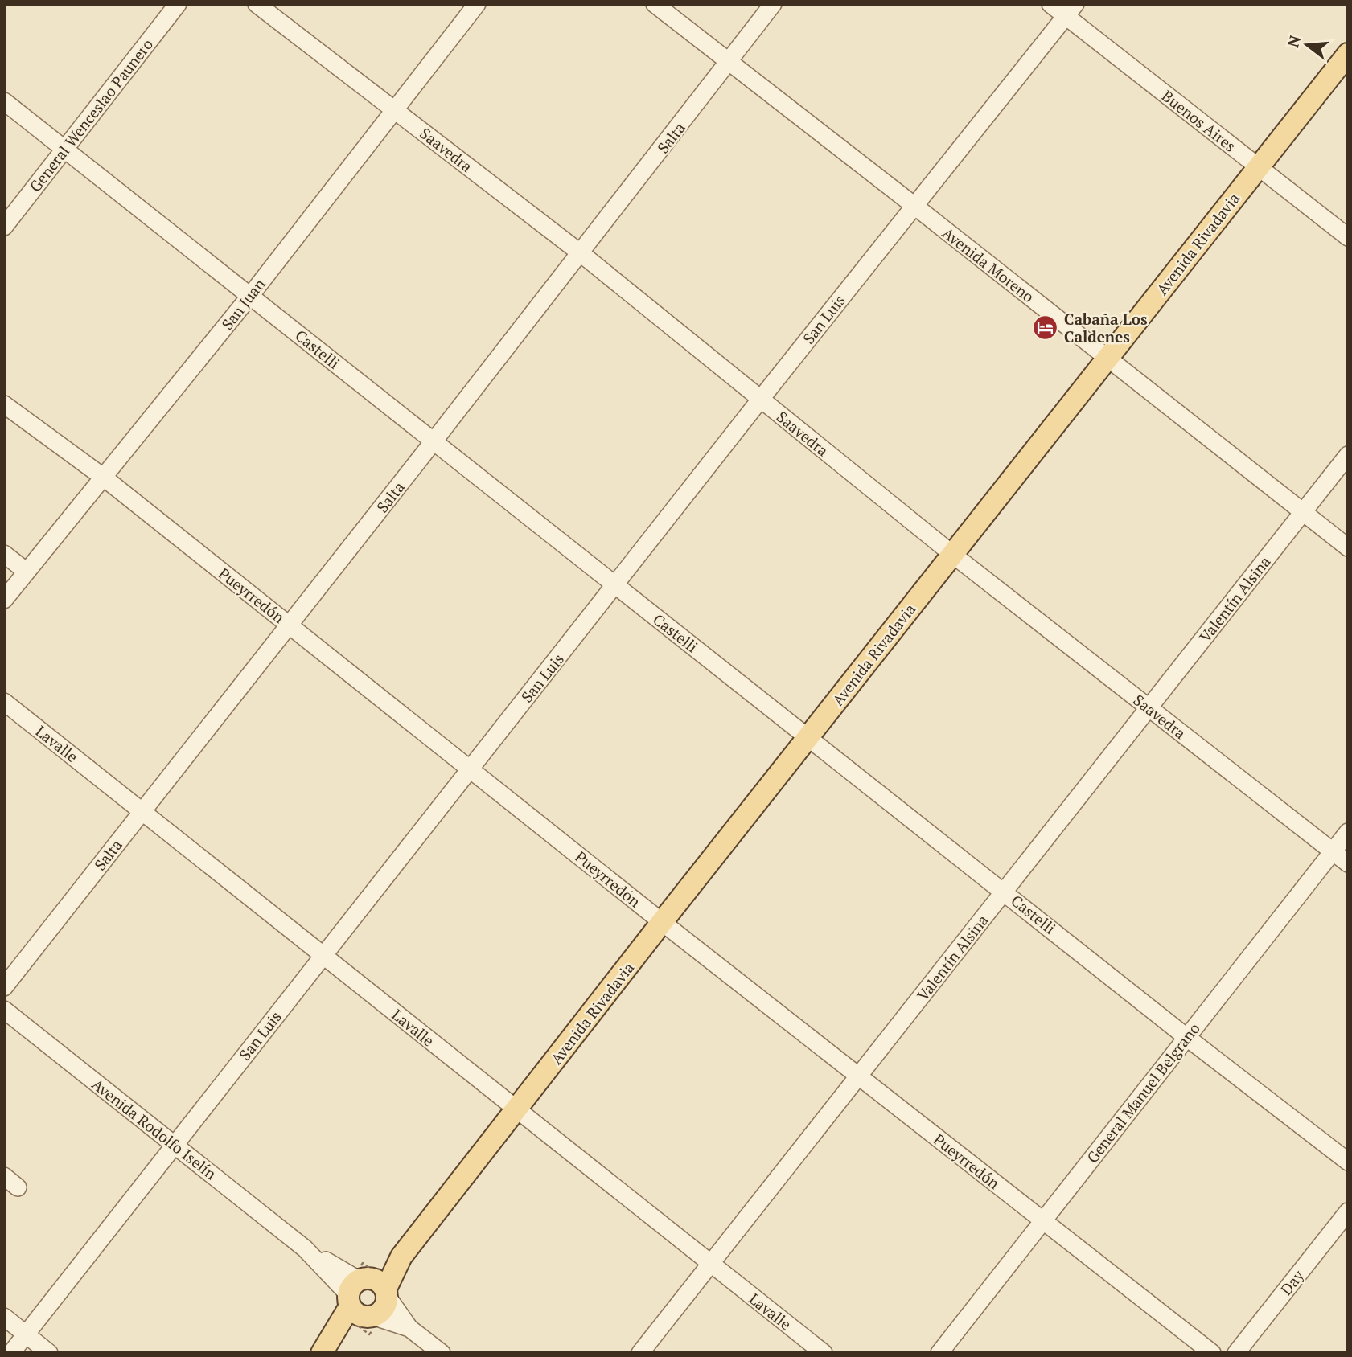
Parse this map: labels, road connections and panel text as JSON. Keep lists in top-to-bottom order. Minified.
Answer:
{"streets":{"main road":["Avenida Rivadavia"],"street":["General Wenceslao Paunero","Buenos Aires","Salta","Saavedra","Avenida Moreno","San Juan","San Luis","Castelli","Pueyrredón","Valentín Alsina","Lavalle","General Manuel Belgrano","Avenida Rodolfo Iselín","Day"]},"crossings":[["General Wenceslao Paunero","Castelli"],["Buenos Aires","Avenida Rivadavia"],["Buenos Aires","San Luis"],["Salta","Saavedra"],["Salta","Avenida Moreno"],["Salta","Castelli"],["Salta","Pueyrredón"],["Salta","Lavalle"],["Saavedra","Avenida Rivadavia"],["Saavedra","San Juan"],["Saavedra","San Luis"],["Saavedra","Valentín Alsina"],["Saavedra","General Manuel Belgrano"],["Avenida Rivadavia","Avenida Moreno"],["Avenida Rivadavia","Castelli"],["Avenida Rivadavia","Pueyrredón"],["Avenida Rivadavia","Lavalle"],["Avenida Rivadavia","Avenida Rodolfo Iselín"],["Avenida Moreno","San Luis"],["Avenida Moreno","Valentín Alsina"],["San Juan","Castelli"],["San Juan","Pueyrredón"],["San Luis","Castelli"],["San Luis","Pueyrredón"],["San Luis","Lavalle"],["San Luis","Avenida Rodolfo Iselín"],["Castelli","Valentín Alsina"],["Castelli","General Manuel Belgrano"],["Pueyrredón","Valentín Alsina"],["Pueyrredón","General Manuel Belgrano"],["Valentín Alsina","Lavalle"]],"places":{"hotel":["Cabaña Los Caldenes"]},"north":"left"}
